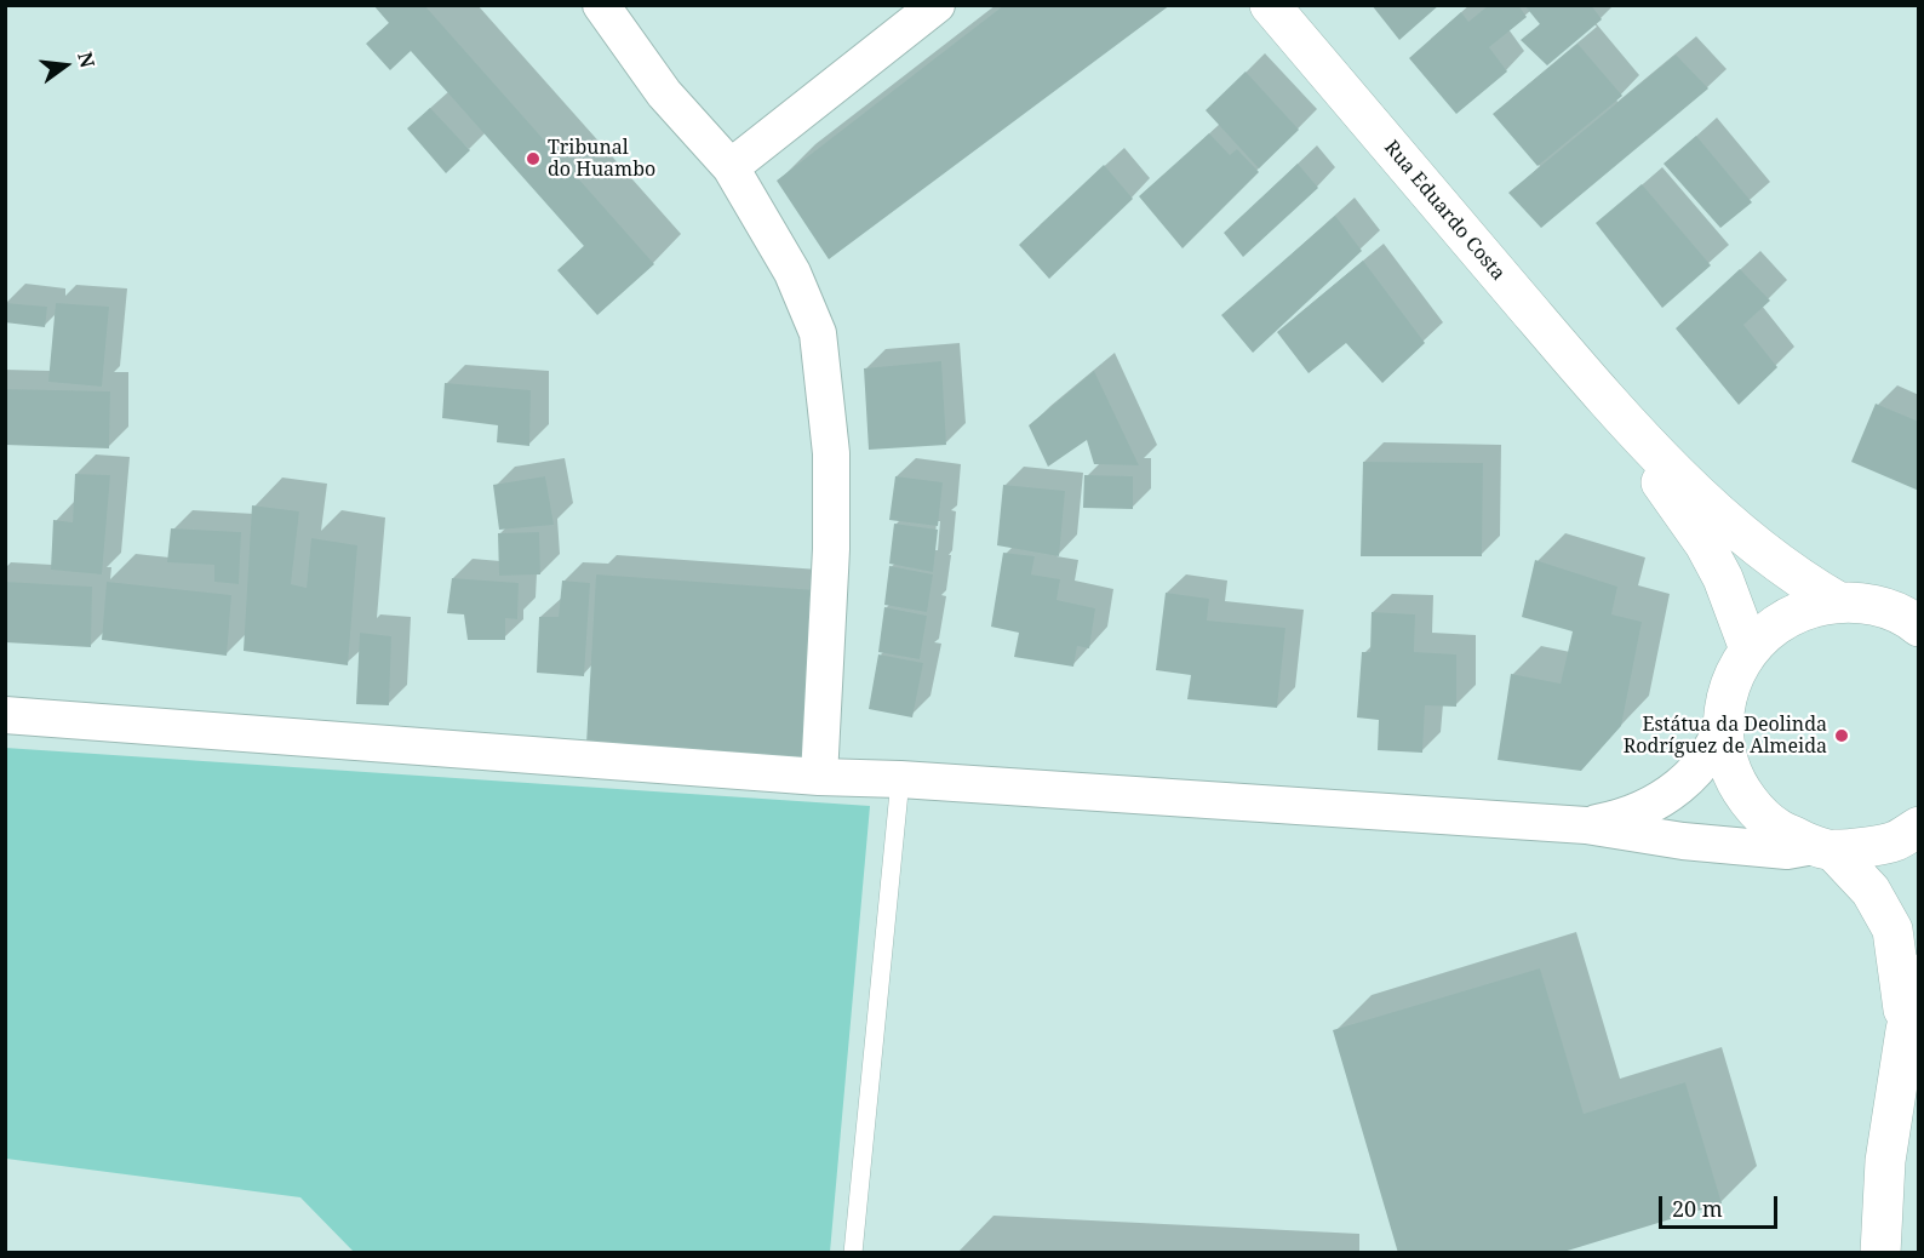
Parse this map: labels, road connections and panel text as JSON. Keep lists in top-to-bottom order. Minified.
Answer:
{"streets":{"street":["Rua Eduardo Costa"]},"places":["Tribunal do Huambo","Estátua da Deolinda Rodríguez de Almeida"],"scale_bar":"20 m","north":"right"}
